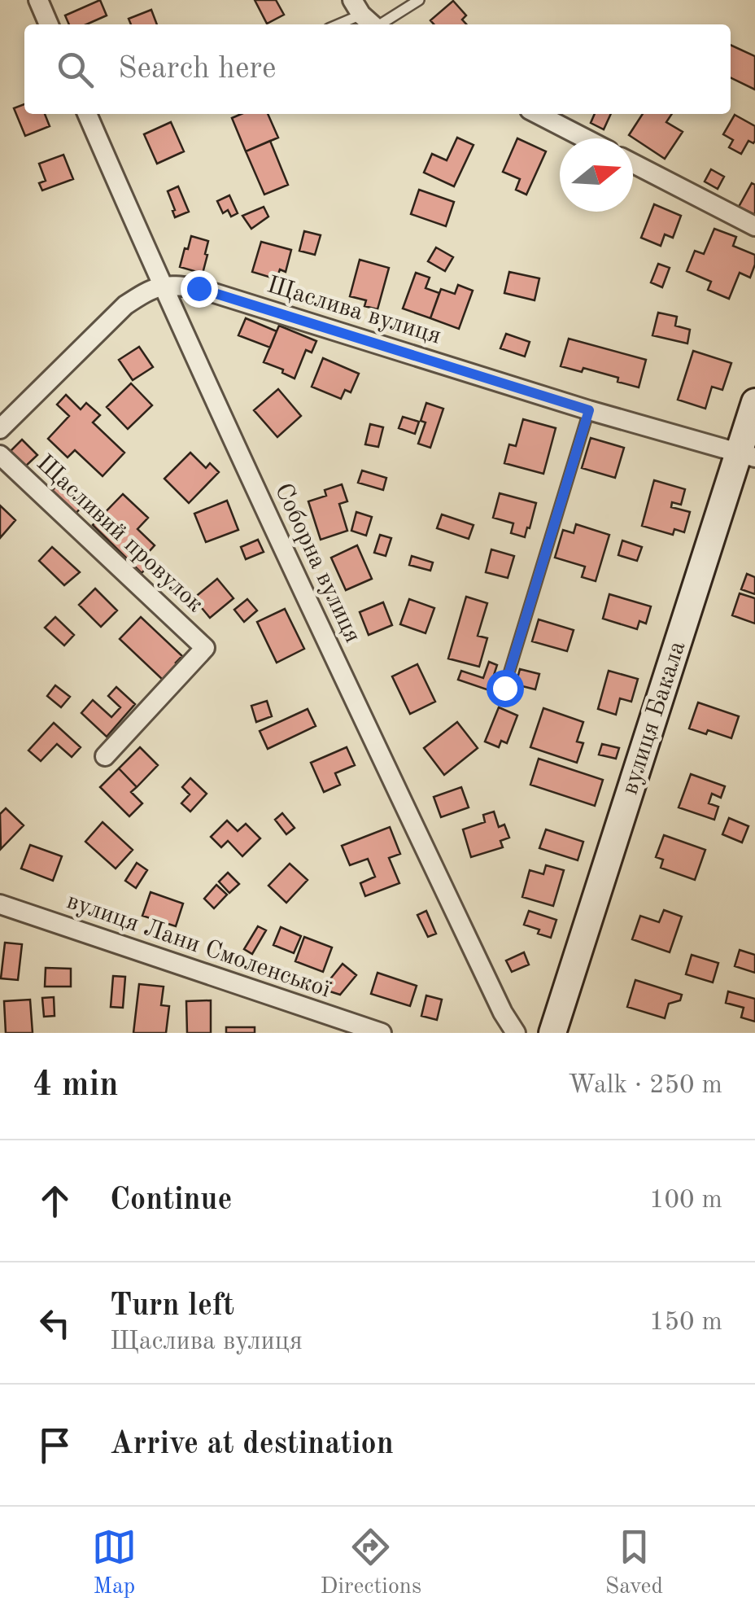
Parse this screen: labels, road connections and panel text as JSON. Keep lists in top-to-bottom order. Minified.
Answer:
{"streets":{"street":["Щаслива вулиця","Щасливий провулок","Соборна вулиця","вулиця Бакала","вулиця Лани Смоленської"]},"crossings":[["Щаслива вулиця","Соборна вулиця"],["Щаслива вулиця","вулиця Бакала"]],"north":"right","page":{"search":"Search here","heading":["4 min","Walk · 250 m"],"list":[["Continue","100 m"],["Turn left","Щаслива вулиця","150 m"],"Arrive at destination"],"nav":["Map","Directions","Saved"]}}
